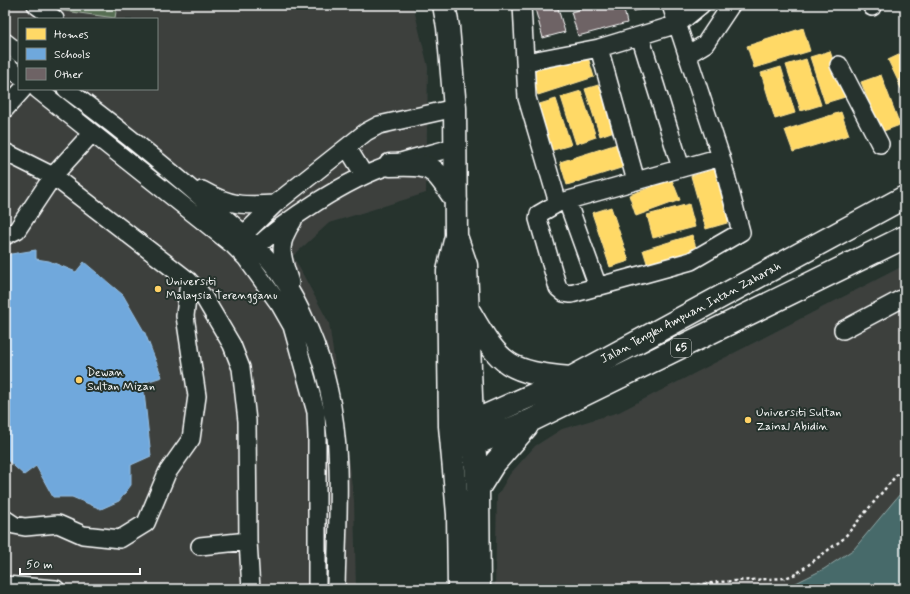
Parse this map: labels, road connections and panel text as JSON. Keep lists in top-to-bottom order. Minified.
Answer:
{"streets":{"main road":["Jalan Tengku Ampuan Intan Zaharah","65"]},"places":["Universiti Malaysia Terengganu","Dewan Sultan Mizan","Universiti Sultan Zainal Abidin"],"legend":["Homes","Schools","Other"],"scale_bar":"50 m"}
